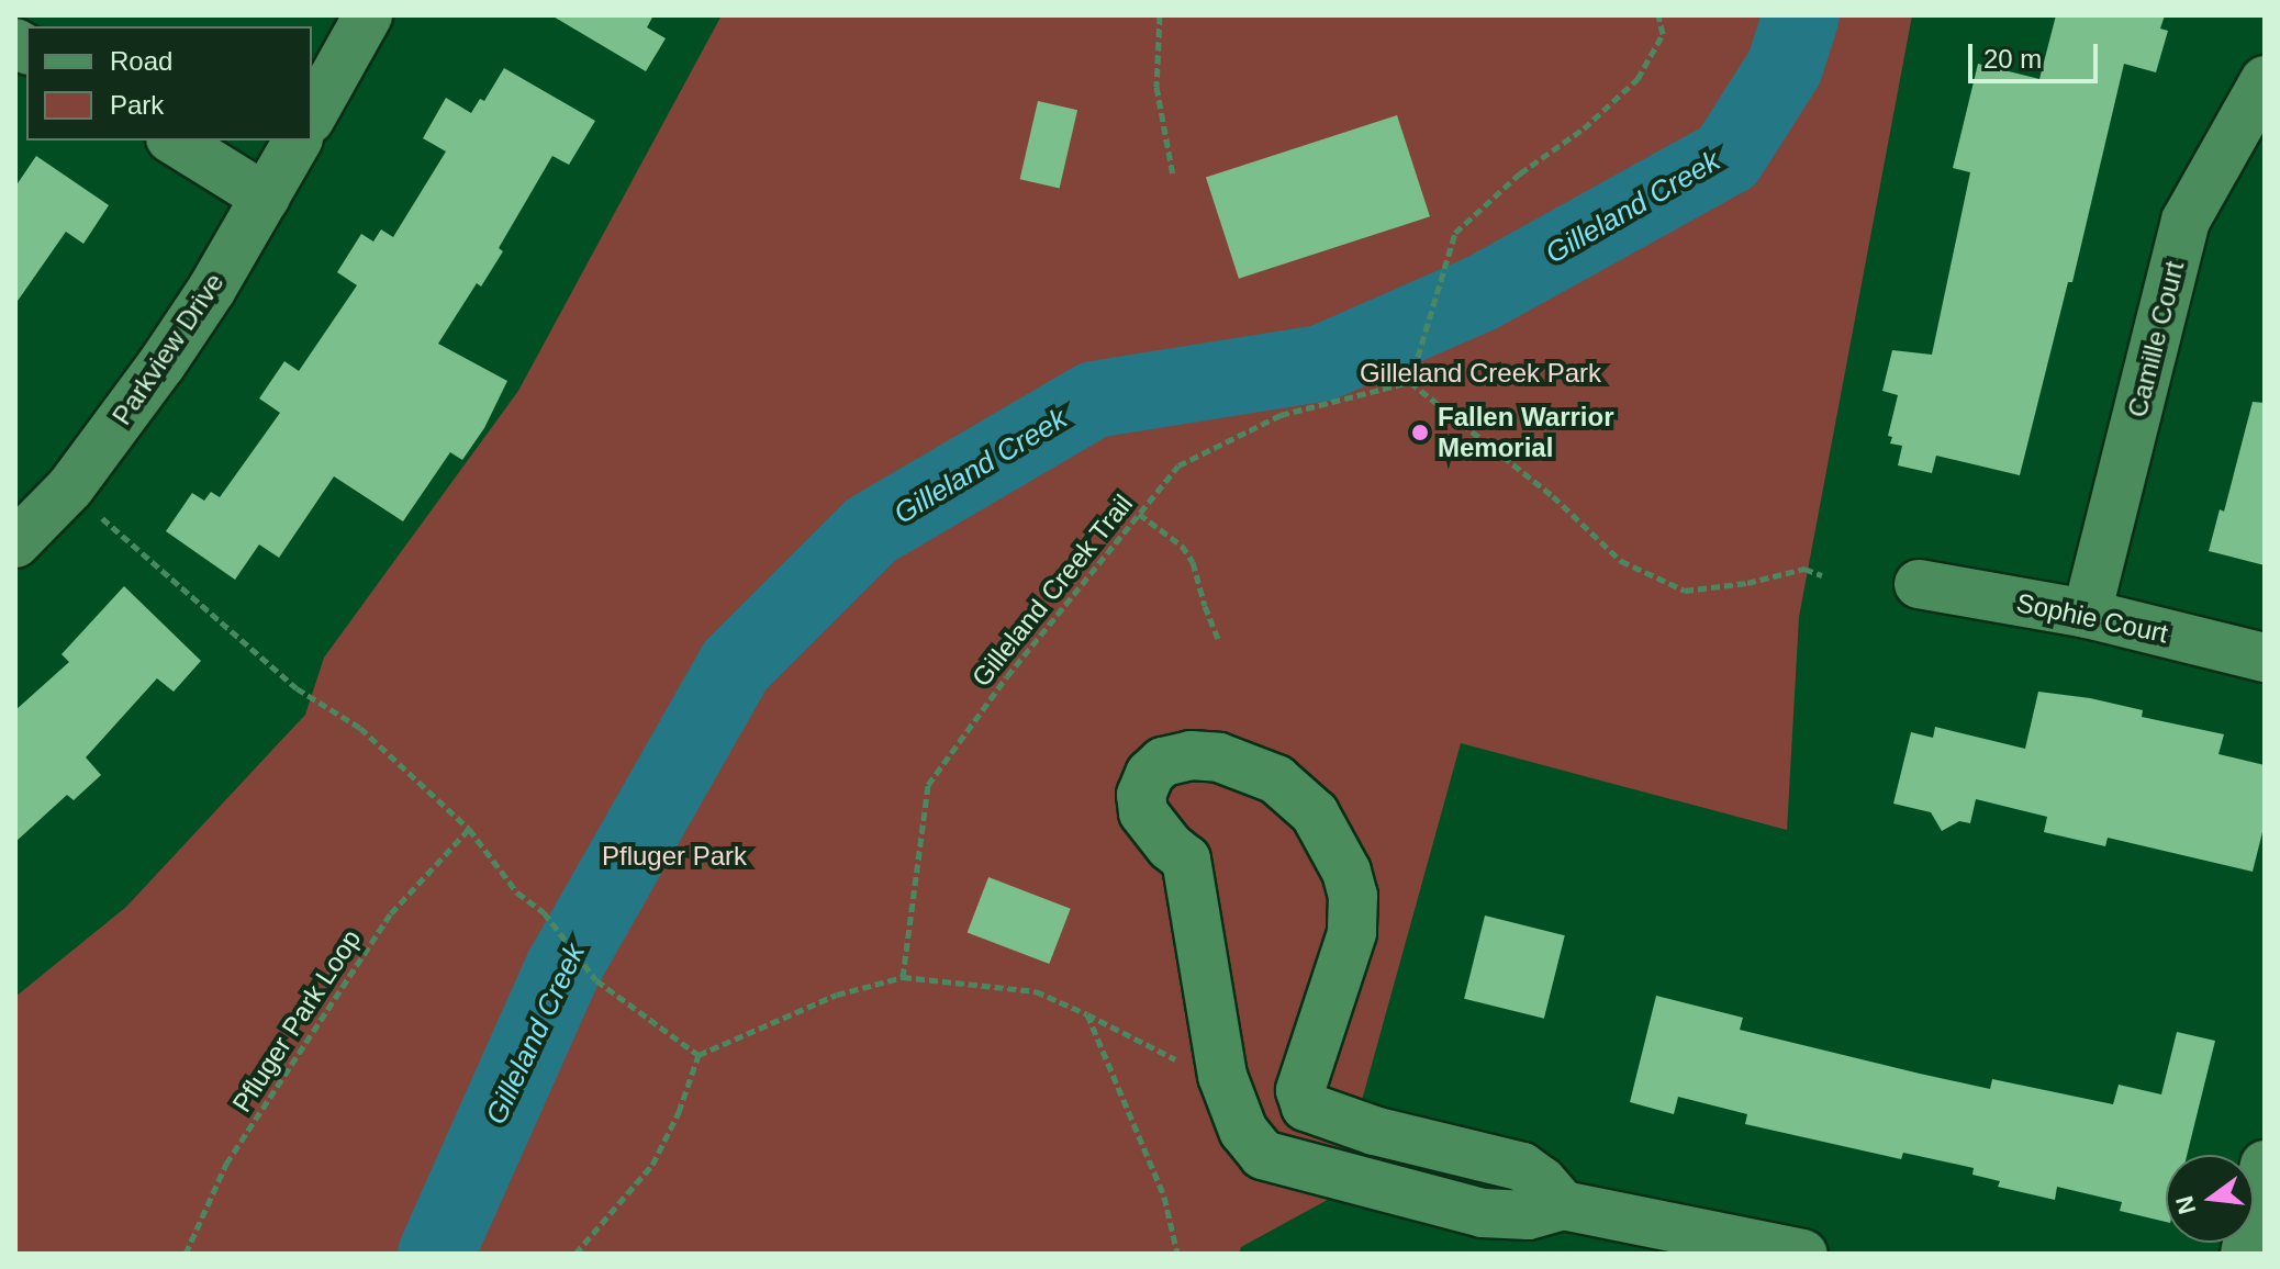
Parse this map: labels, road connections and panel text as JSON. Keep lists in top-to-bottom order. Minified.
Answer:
{"streets":{"street":["Camille Court","Parkview Drive","Sophie Court"],"path":["Gilleland Creek Trail","Pfluger Park Loop"]},"crossings":[["Camille Court","Sophie Court"]],"water":["Gilleland Creek"],"parks":["Gilleland Creek Park","Pfluger Park"],"places":["Fallen Warrior Memorial"],"legend":["Road","Park"],"scale_bar":"20 m","north":"left"}
